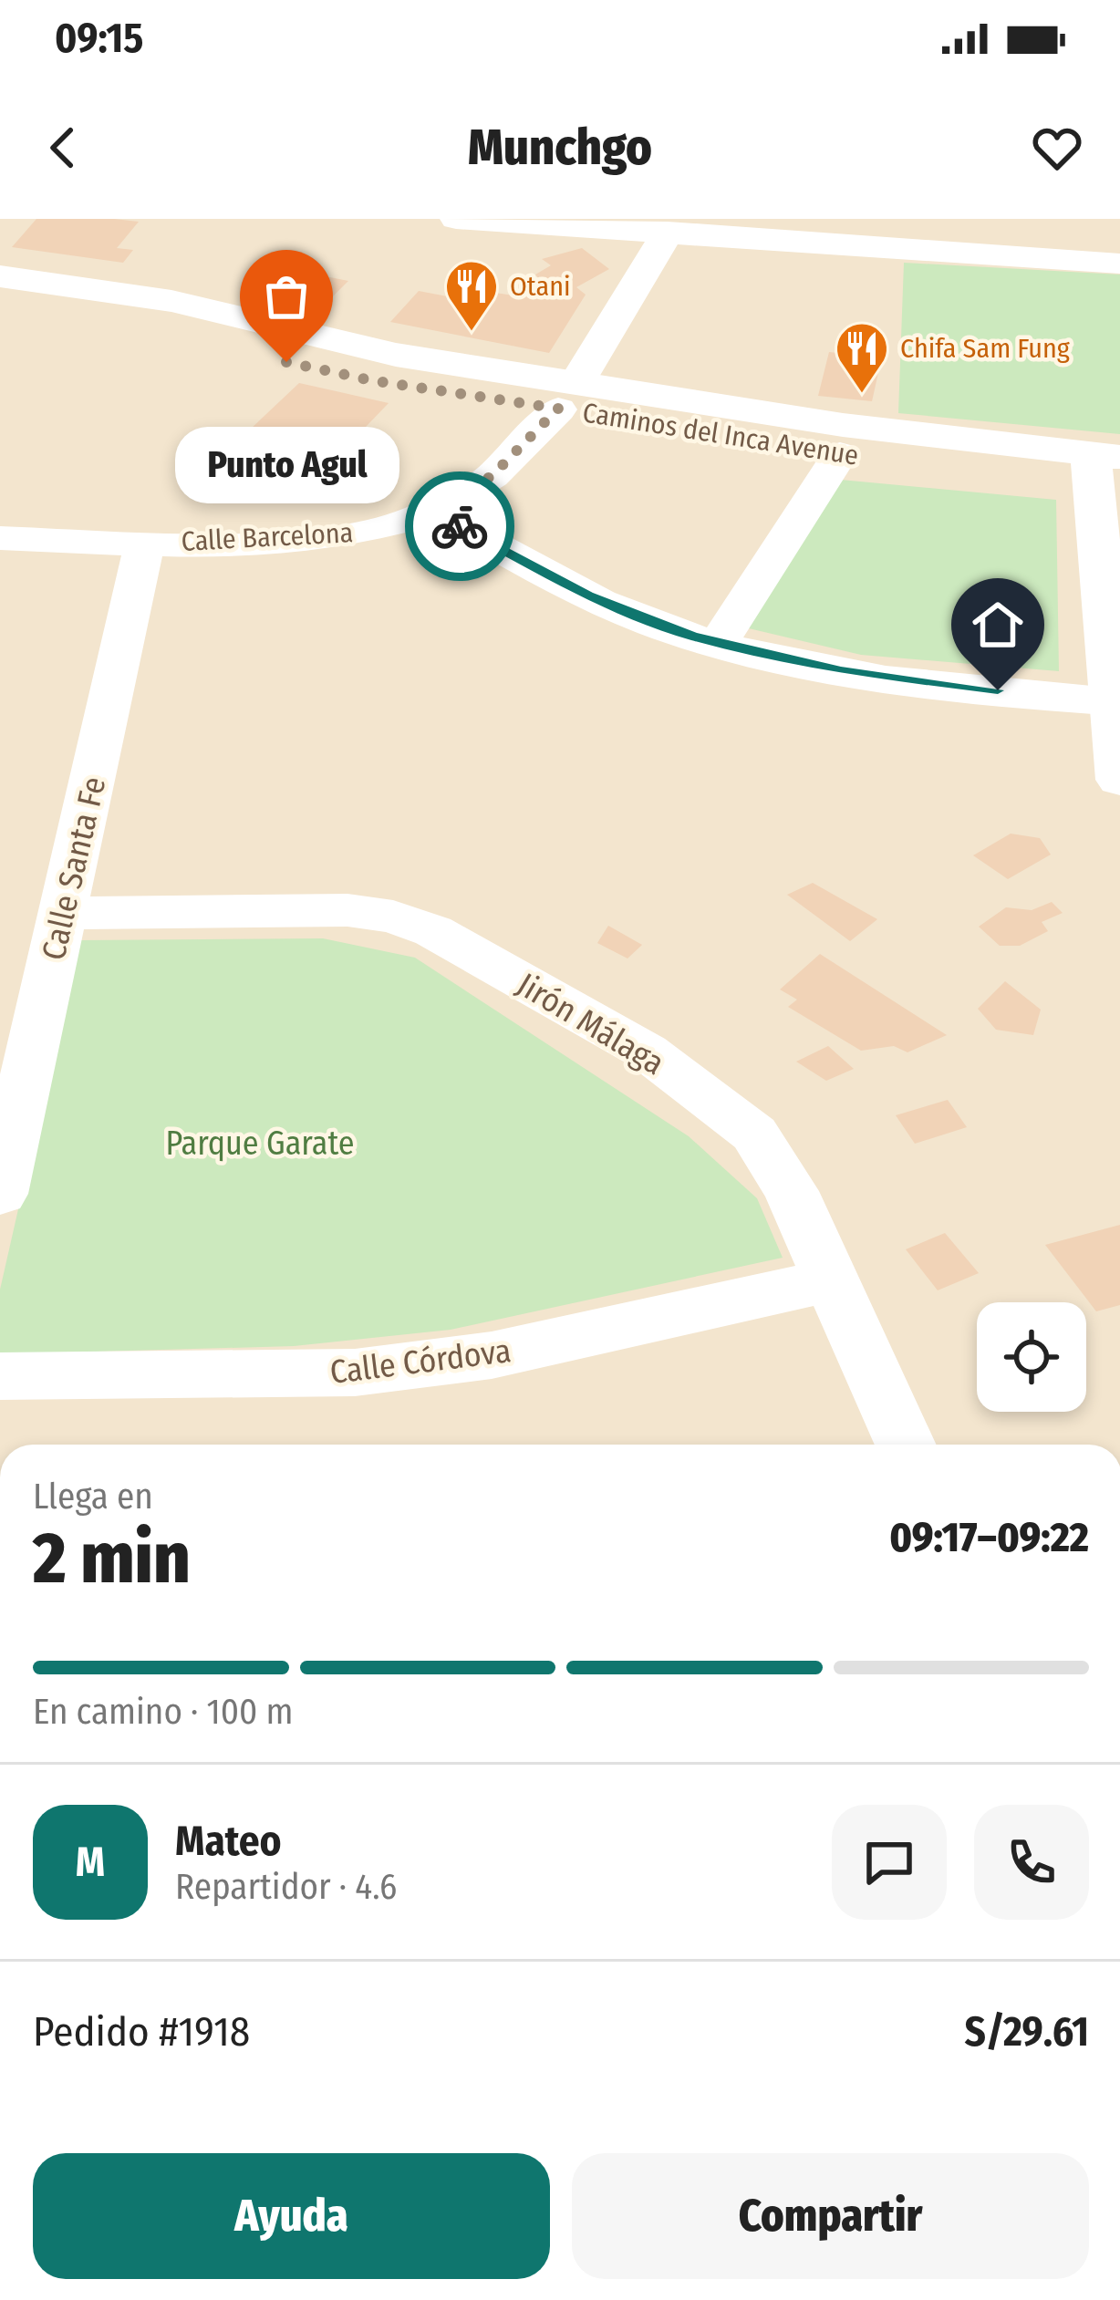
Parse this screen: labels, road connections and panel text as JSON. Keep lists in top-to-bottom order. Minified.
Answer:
{"streets":{"main road":["Caminos del Inca Avenue"],"street":["Calle Barcelona","Calle Santa Fe","Jirón Málaga","Calle Córdova"]},"crossings":[["Caminos del Inca Avenue","Calle Barcelona"],["Calle Barcelona","Calle Santa Fe"],["Calle Santa Fe","Jirón Málaga"],["Jirón Málaga","Calle Córdova"]],"parks":["Parque Garate"],"places":{"restaurant":["Otani","Chifa Sam Fung"],"other":["Punto Agul"]},"page":{"status":"09:15","header":"Munchgo","bubble":"Punto Agul","heading":["2 min","Llega en","09:17–09:22"],"panel":["Mateo","Repartidor · 4.6","Pedido #1918","S/29.61"],"bar":"En camino · 100 m","round":"M","buttons":["Ayuda","Compartir"]}}
